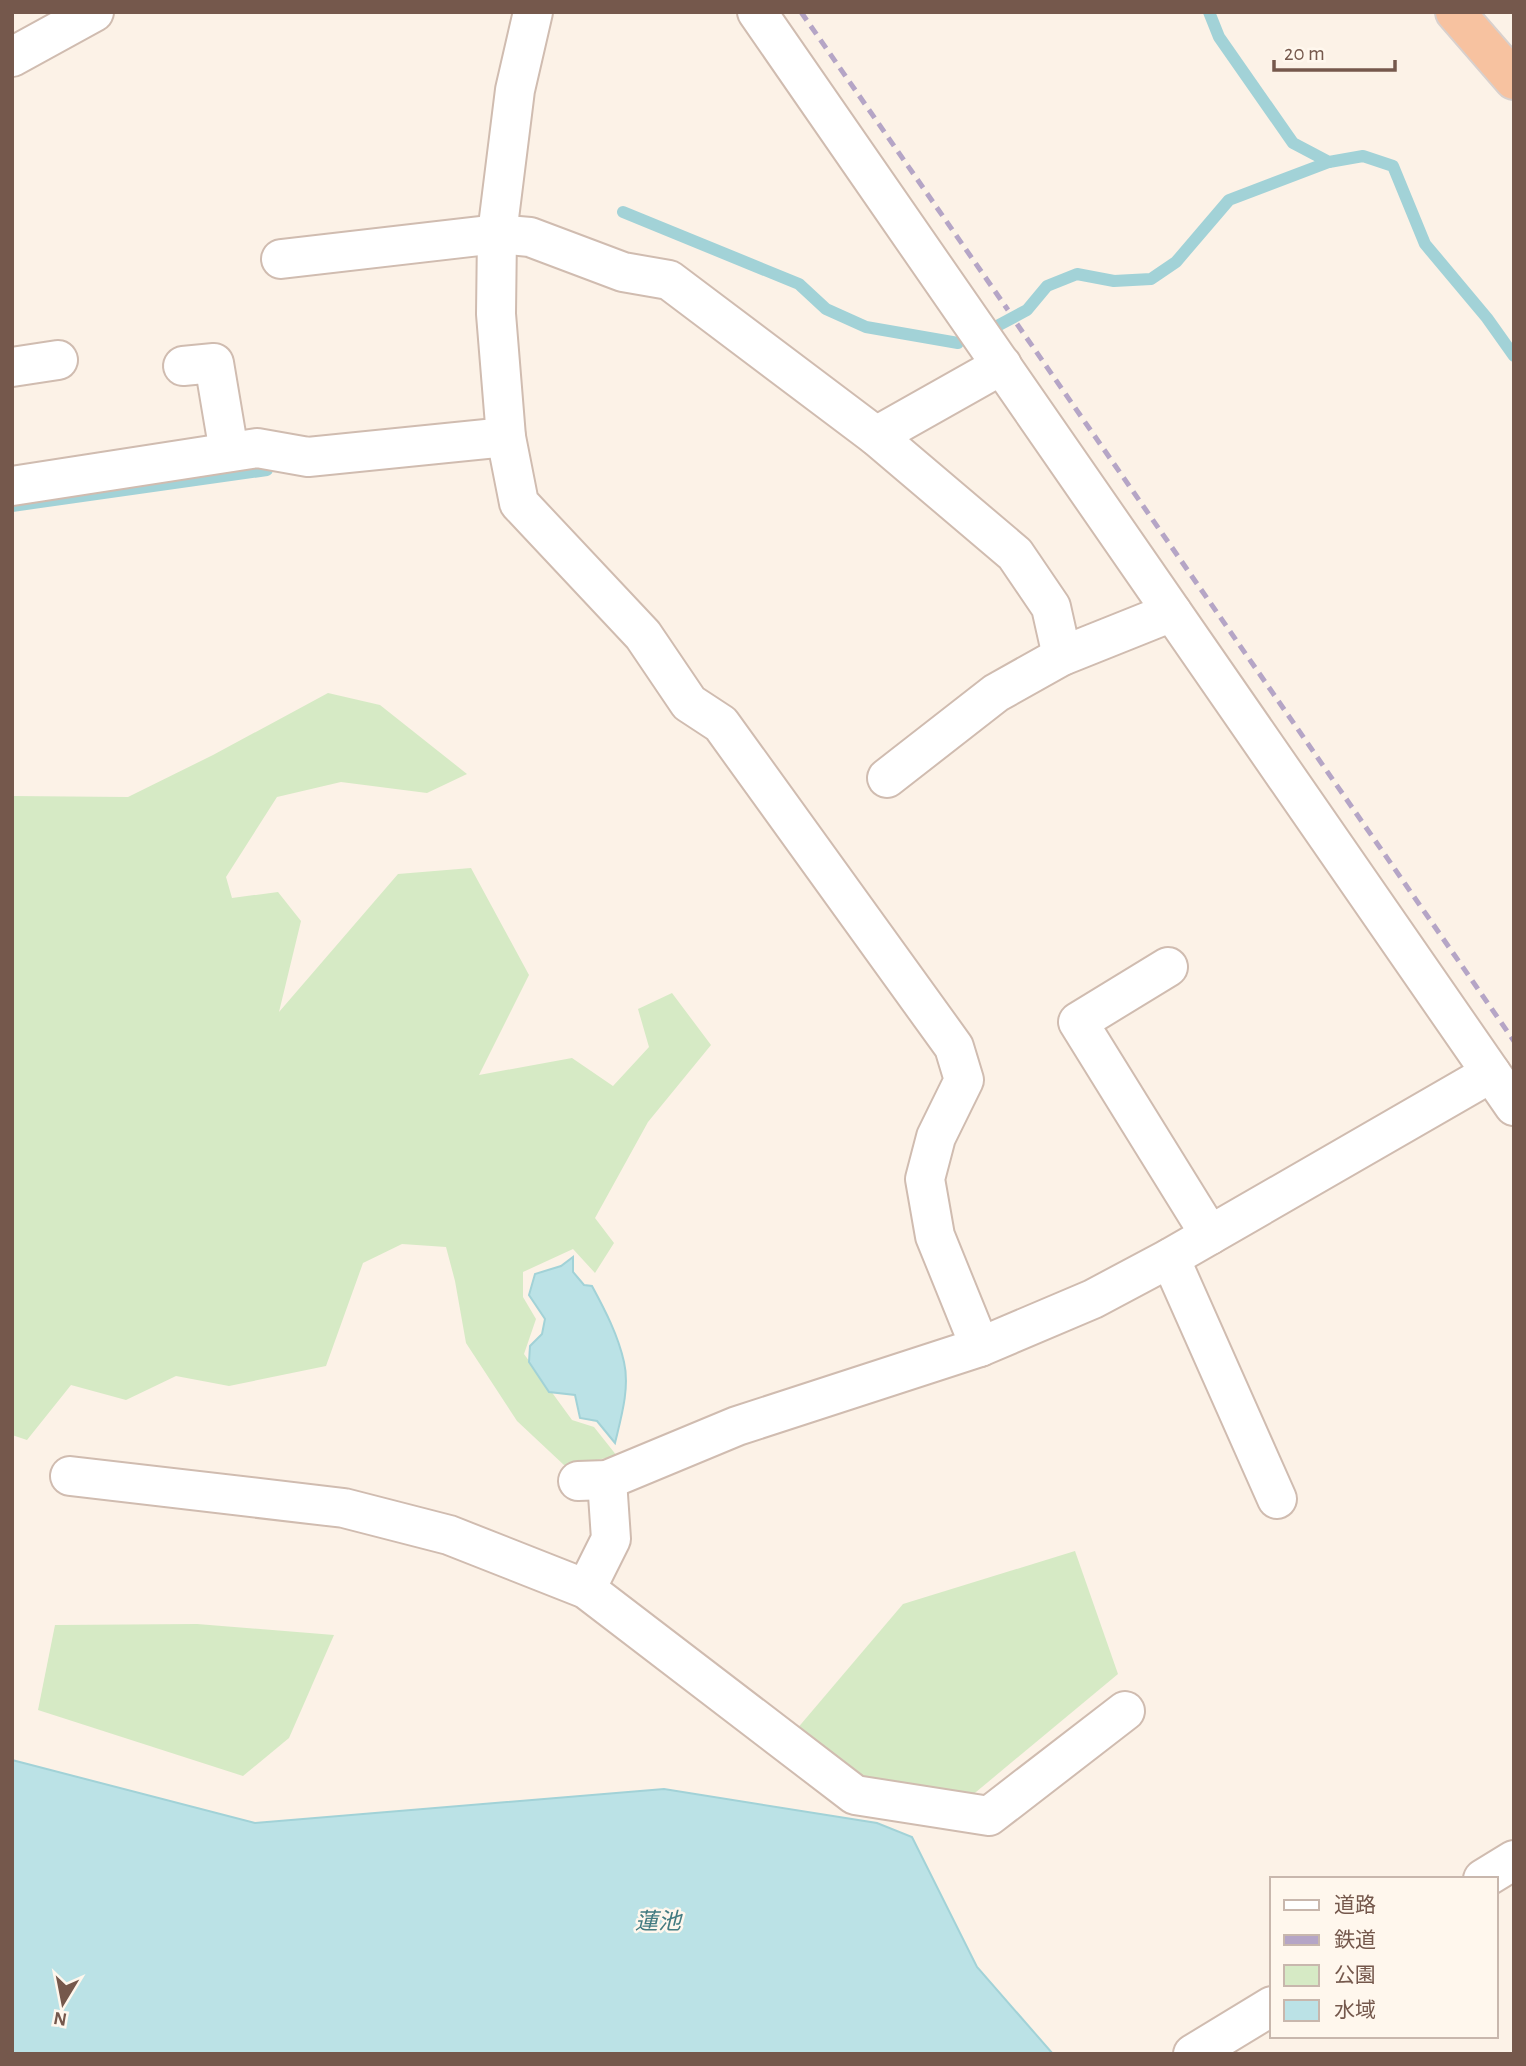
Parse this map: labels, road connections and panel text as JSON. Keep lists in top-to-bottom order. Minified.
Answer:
{"water":["蓮池"],"legend":["道路","鉄道","公園","水域"],"scale_bar":"20 m","north":"bottom"}
